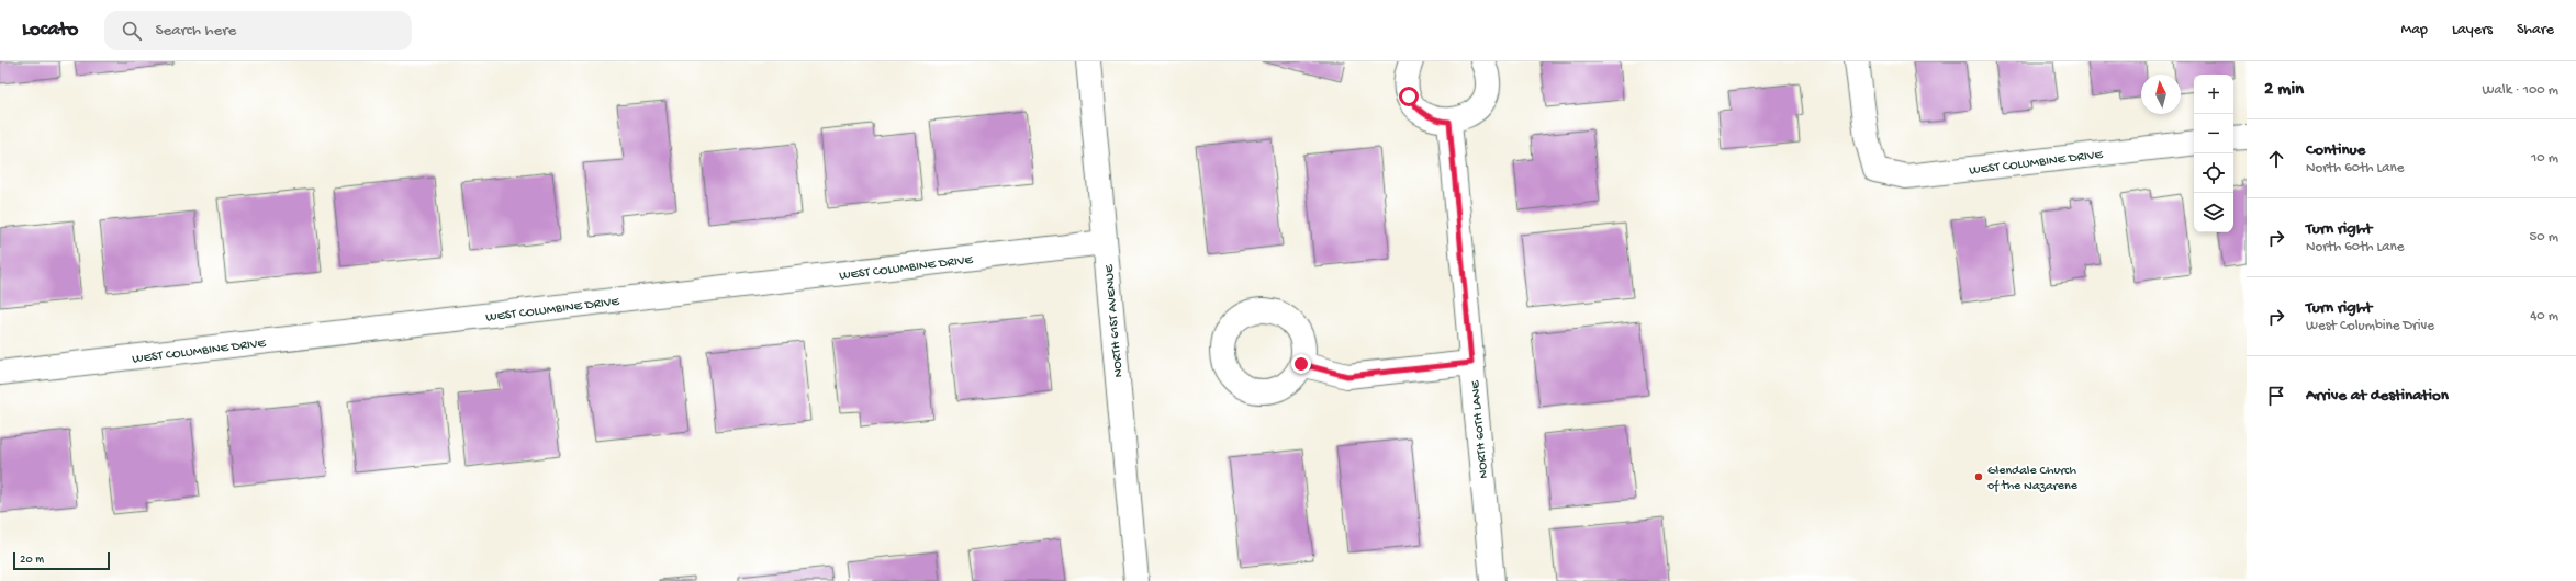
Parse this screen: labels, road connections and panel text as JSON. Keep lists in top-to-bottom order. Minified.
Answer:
{"streets":{"street":["WEST COLUMBINE DRIVE","NORTH 61ST AVENUE","NORTH 60TH LANE"]},"crossings":[["WEST COLUMBINE DRIVE","NORTH 61ST AVENUE"]],"places":["Glendale Church of the Nazarene"],"scale_bar":"20 m","north":"top","page":{"header":"Locato","search":"Search here","nav":["Map","Layers","Share"],"heading":["2 min","Walk · 100 m"],"map_buttons":["+","−"],"list":[["Continue","North 60th Lane","10 m"],["Turn right","North 60th Lane","50 m"],["Turn right","West Columbine Drive","40 m"],"Arrive at destination"],"scale":"20 m"}}
